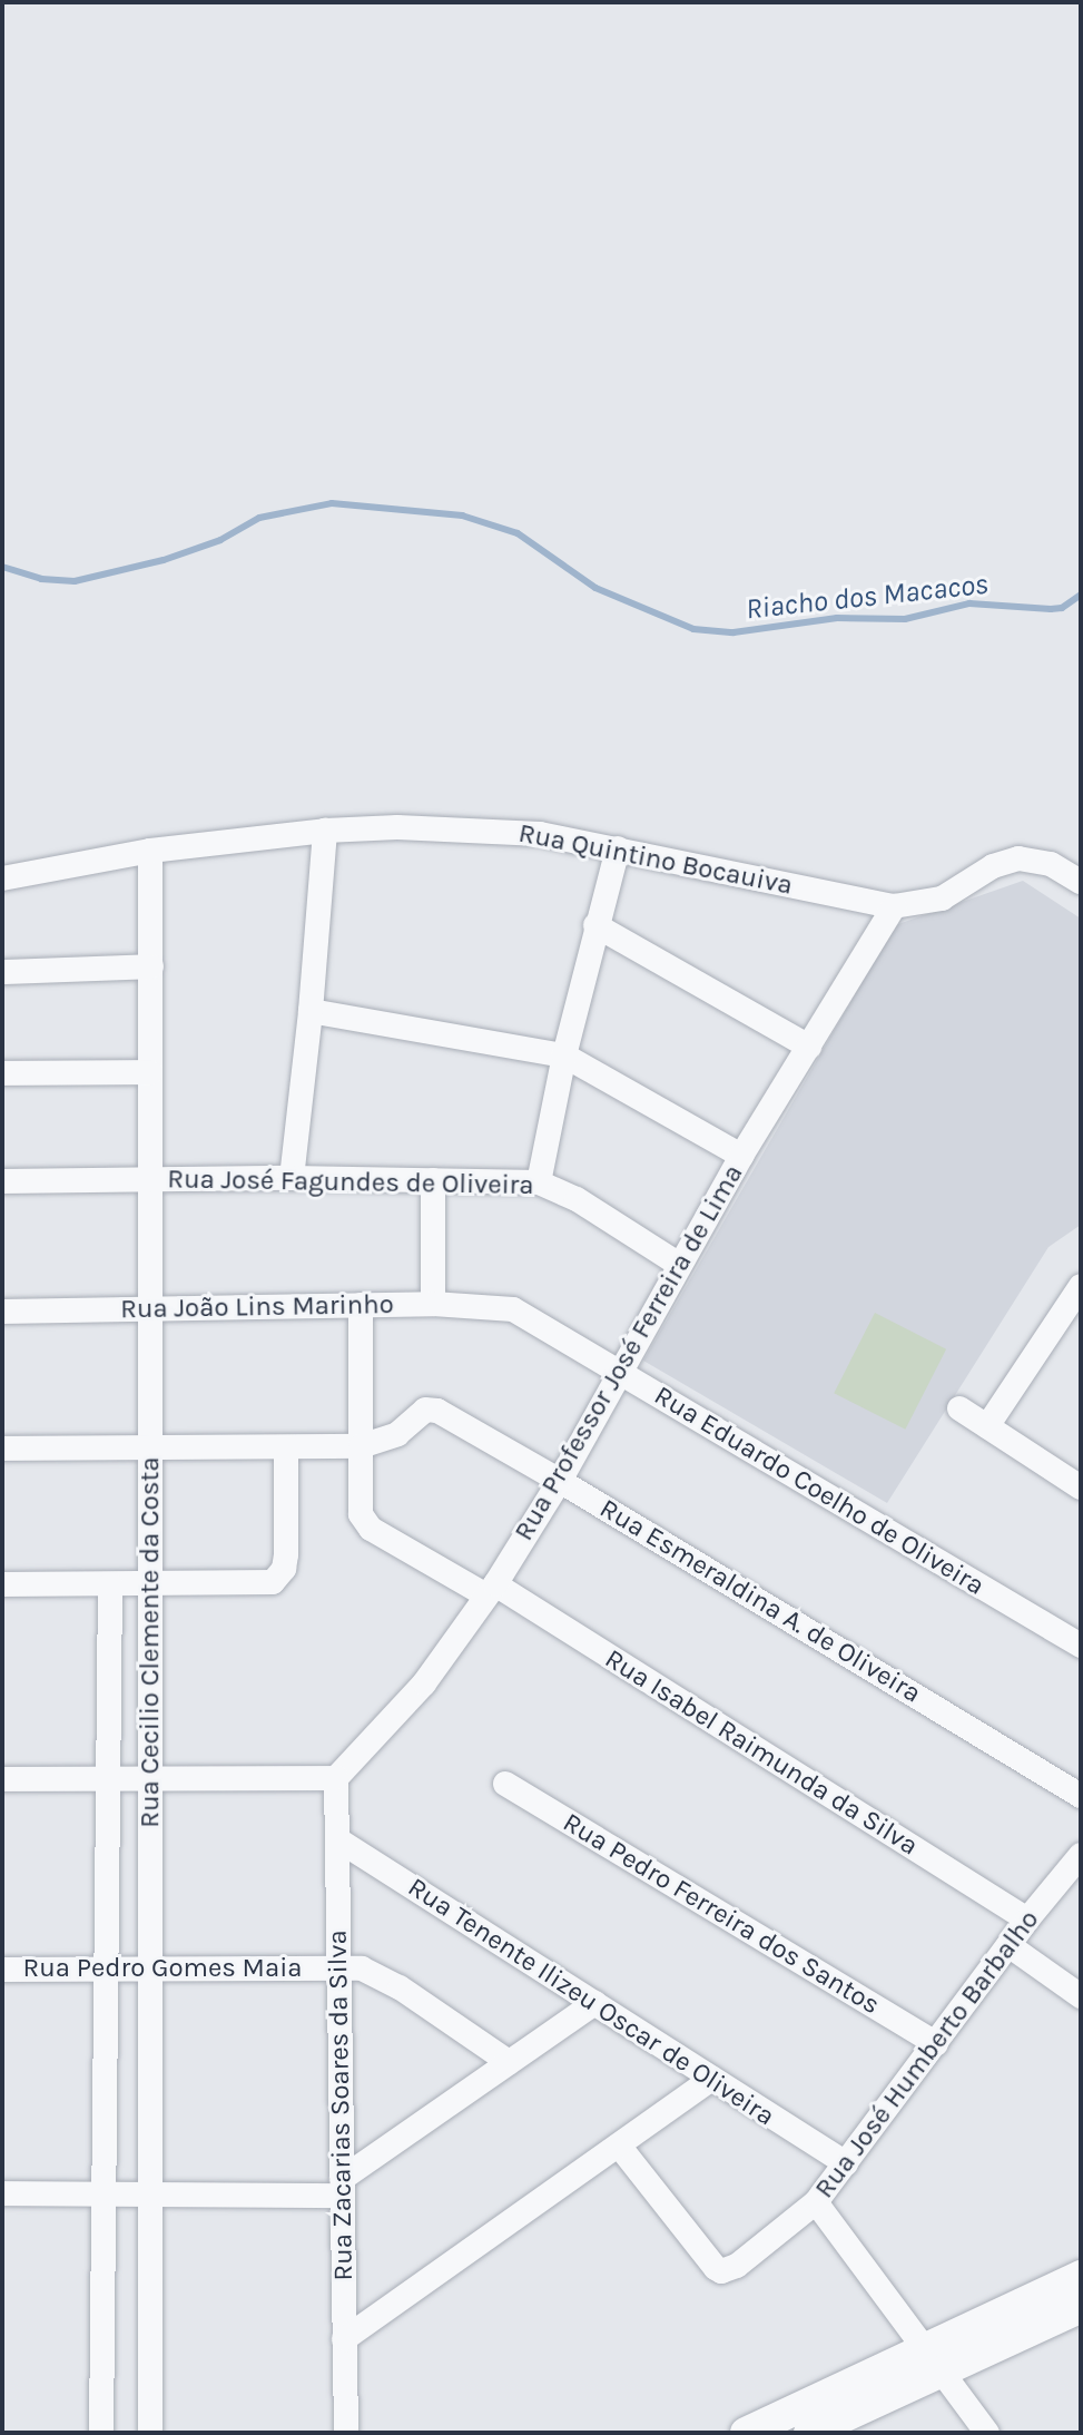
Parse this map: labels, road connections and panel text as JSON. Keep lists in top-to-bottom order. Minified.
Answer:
{"streets":{"street":["Rua Quintino Bocauiva","Rua José Fagundes de Oliveira","Rua João Lins Marinho","Rua Professor José Ferreira de Lima","Rua Eduardo Coelho de Oliveira","Rua Esmeraldina A. de Oliveira","Rua Cecilio Clemente da Costa","Rua Isabel Raimunda da Silva","Rua Pedro Ferreira dos Santos","Rua Pedro Gomes Maia","Rua Tenente Ilizeu Oscar de Oliveira","Rua José Humberto Barbalho","Rua Zacarias Soares da Silva"]},"crossings":[["Rua Quintino Bocauiva","Rua Professor José Ferreira de Lima"],["Rua Quintino Bocauiva","Rua Cecilio Clemente da Costa"],["Rua José Fagundes de Oliveira","Rua Professor José Ferreira de Lima"],["Rua José Fagundes de Oliveira","Rua Cecilio Clemente da Costa"],["Rua João Lins Marinho","Rua Eduardo Coelho de Oliveira"],["Rua João Lins Marinho","Rua Cecilio Clemente da Costa"],["Rua João Lins Marinho","Rua Isabel Raimunda da Silva"],["Rua Professor José Ferreira de Lima","Rua Eduardo Coelho de Oliveira"],["Rua Professor José Ferreira de Lima","Rua Esmeraldina A. de Oliveira"],["Rua Professor José Ferreira de Lima","Rua Isabel Raimunda da Silva"],["Rua Professor José Ferreira de Lima","Rua Zacarias Soares da Silva"],["Rua Esmeraldina A. de Oliveira","Rua Isabel Raimunda da Silva"],["Rua Cecilio Clemente da Costa","Rua Pedro Gomes Maia"],["Rua Isabel Raimunda da Silva","Rua José Humberto Barbalho"],["Rua Pedro Ferreira dos Santos","Rua José Humberto Barbalho"],["Rua Pedro Gomes Maia","Rua Zacarias Soares da Silva"],["Rua Tenente Ilizeu Oscar de Oliveira","Rua José Humberto Barbalho"],["Rua Tenente Ilizeu Oscar de Oliveira","Rua Zacarias Soares da Silva"]],"water":["Riacho dos Macacos"]}
